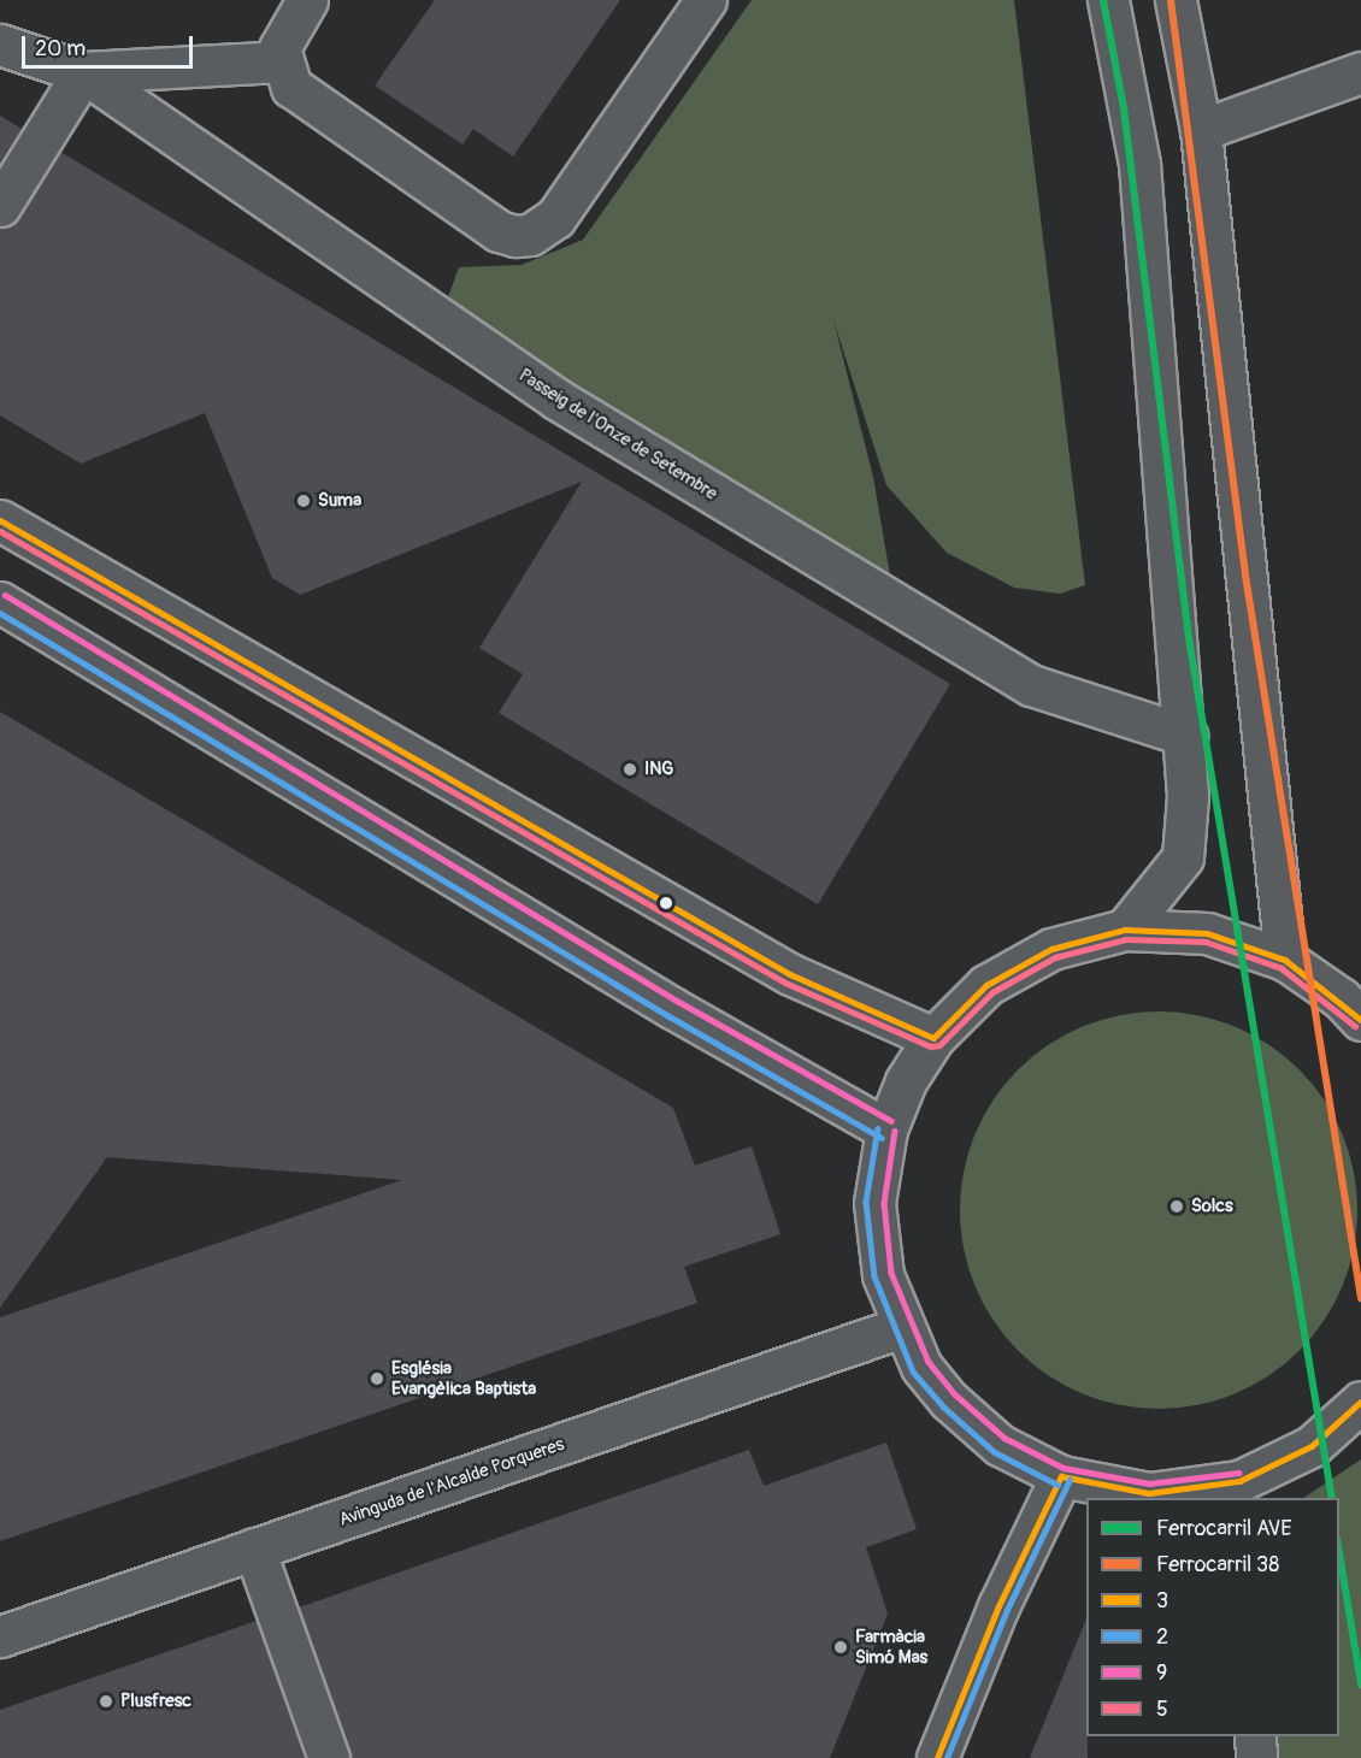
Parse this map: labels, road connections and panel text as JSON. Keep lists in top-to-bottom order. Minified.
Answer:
{"streets":{"street":["Passeig de l'Onze de Setembre","Avinguda de l'Alcalde Porqueres"]},"places":["Suma","ING","Solcs","Església Evangèlica Baptista","Farmàcia Simó Mas","Plusfresc"],"lines":["rail line AVE","rail line 38","transit line 3","transit line 5","transit line 9","transit line 2"],"legend":["Ferrocarril AVE","Ferrocarril 38","3","2","9","5"],"scale_bar":"20 m"}
